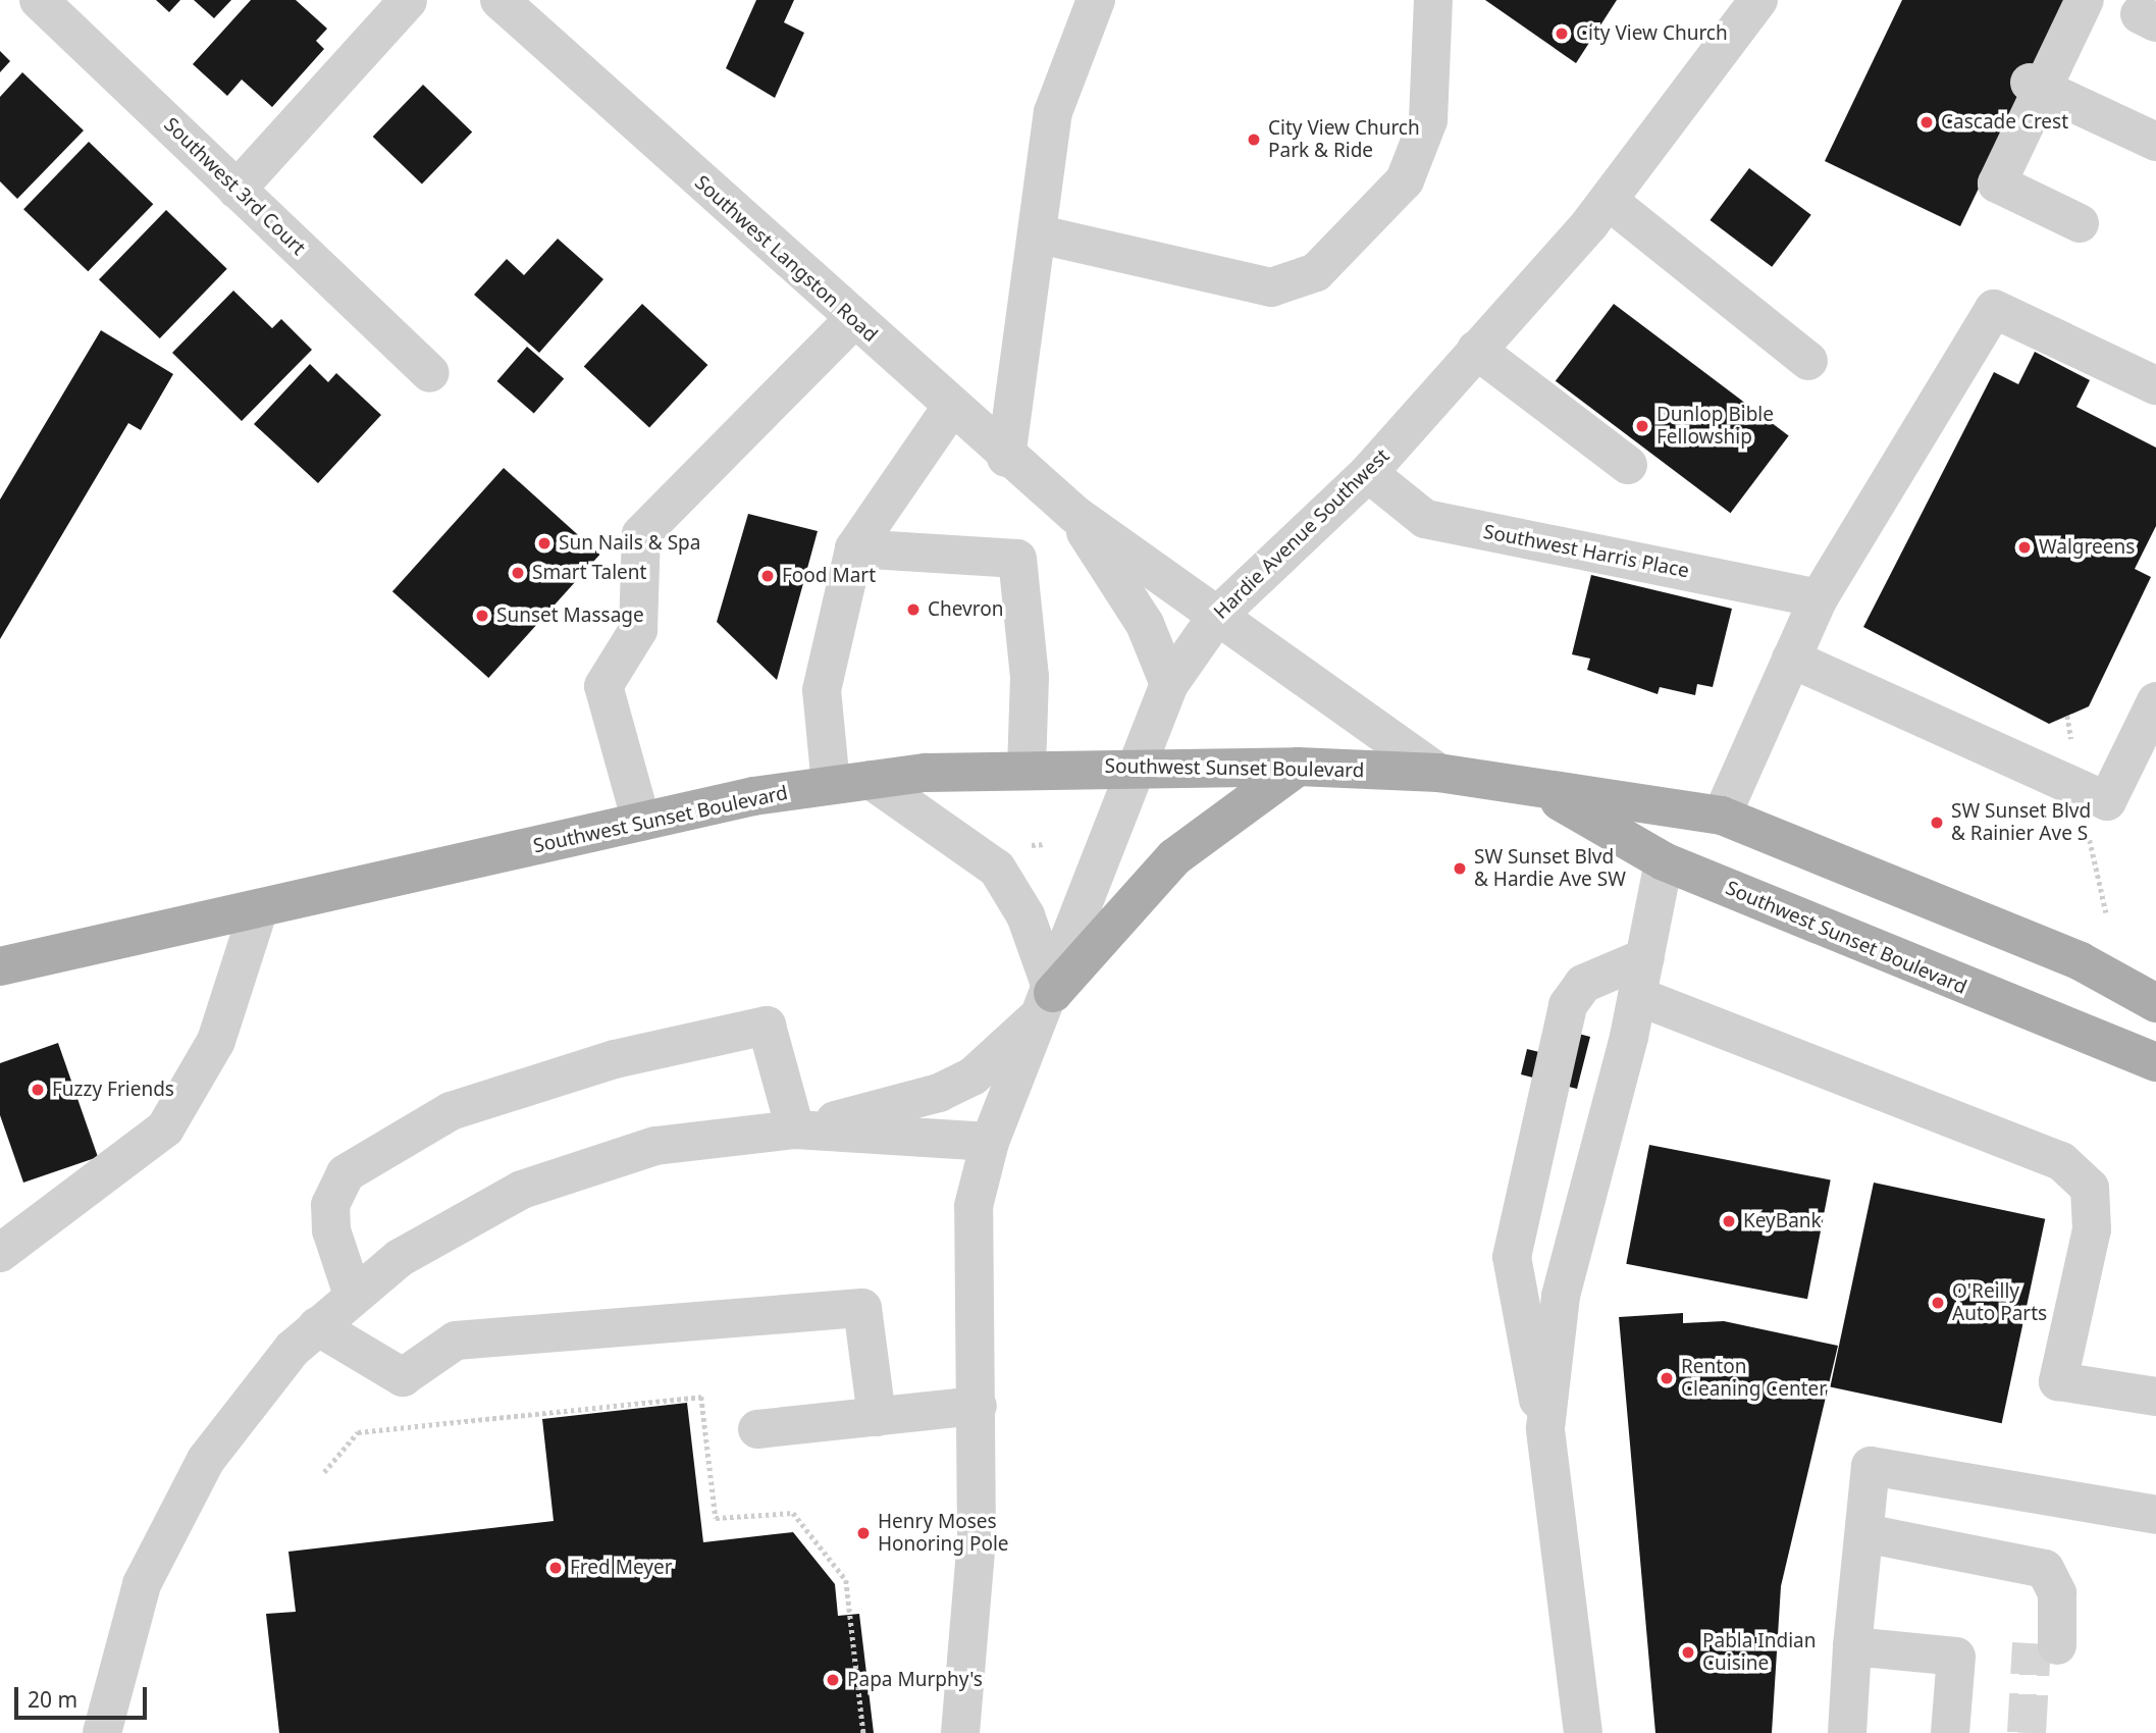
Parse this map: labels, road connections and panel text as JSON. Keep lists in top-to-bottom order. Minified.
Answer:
{"streets":{"main road":["Southwest Sunset Boulevard"],"street":["Southwest 3rd Court","Southwest Langston Road","Hardie Avenue Southwest","Southwest Harris Place"]},"crossings":[["Southwest Langston Road","Hardie Avenue Southwest"],["Southwest Langston Road","Southwest Sunset Boulevard"],["Hardie Avenue Southwest","Southwest Harris Place"],["Hardie Avenue Southwest","Southwest Sunset Boulevard"]],"places":["City View Church","Cascade Crest","City View Church Park & Ride","Dunlop Bible Fellowship","Sun Nails & Spa","Walgreens","Smart Talent","Food Mart","Chevron","Sunset Massage","SW Sunset Blvd & Rainier Ave S","SW Sunset Blvd & Hardie Ave SW","Fuzzy Friends","KeyBank","O'Reilly Auto Parts","Renton Cleaning Center","Henry Moses Honoring Pole","Fred Meyer","Pabla Indian Cuisine","Papa Murphy's"],"scale_bar":"20 m"}
